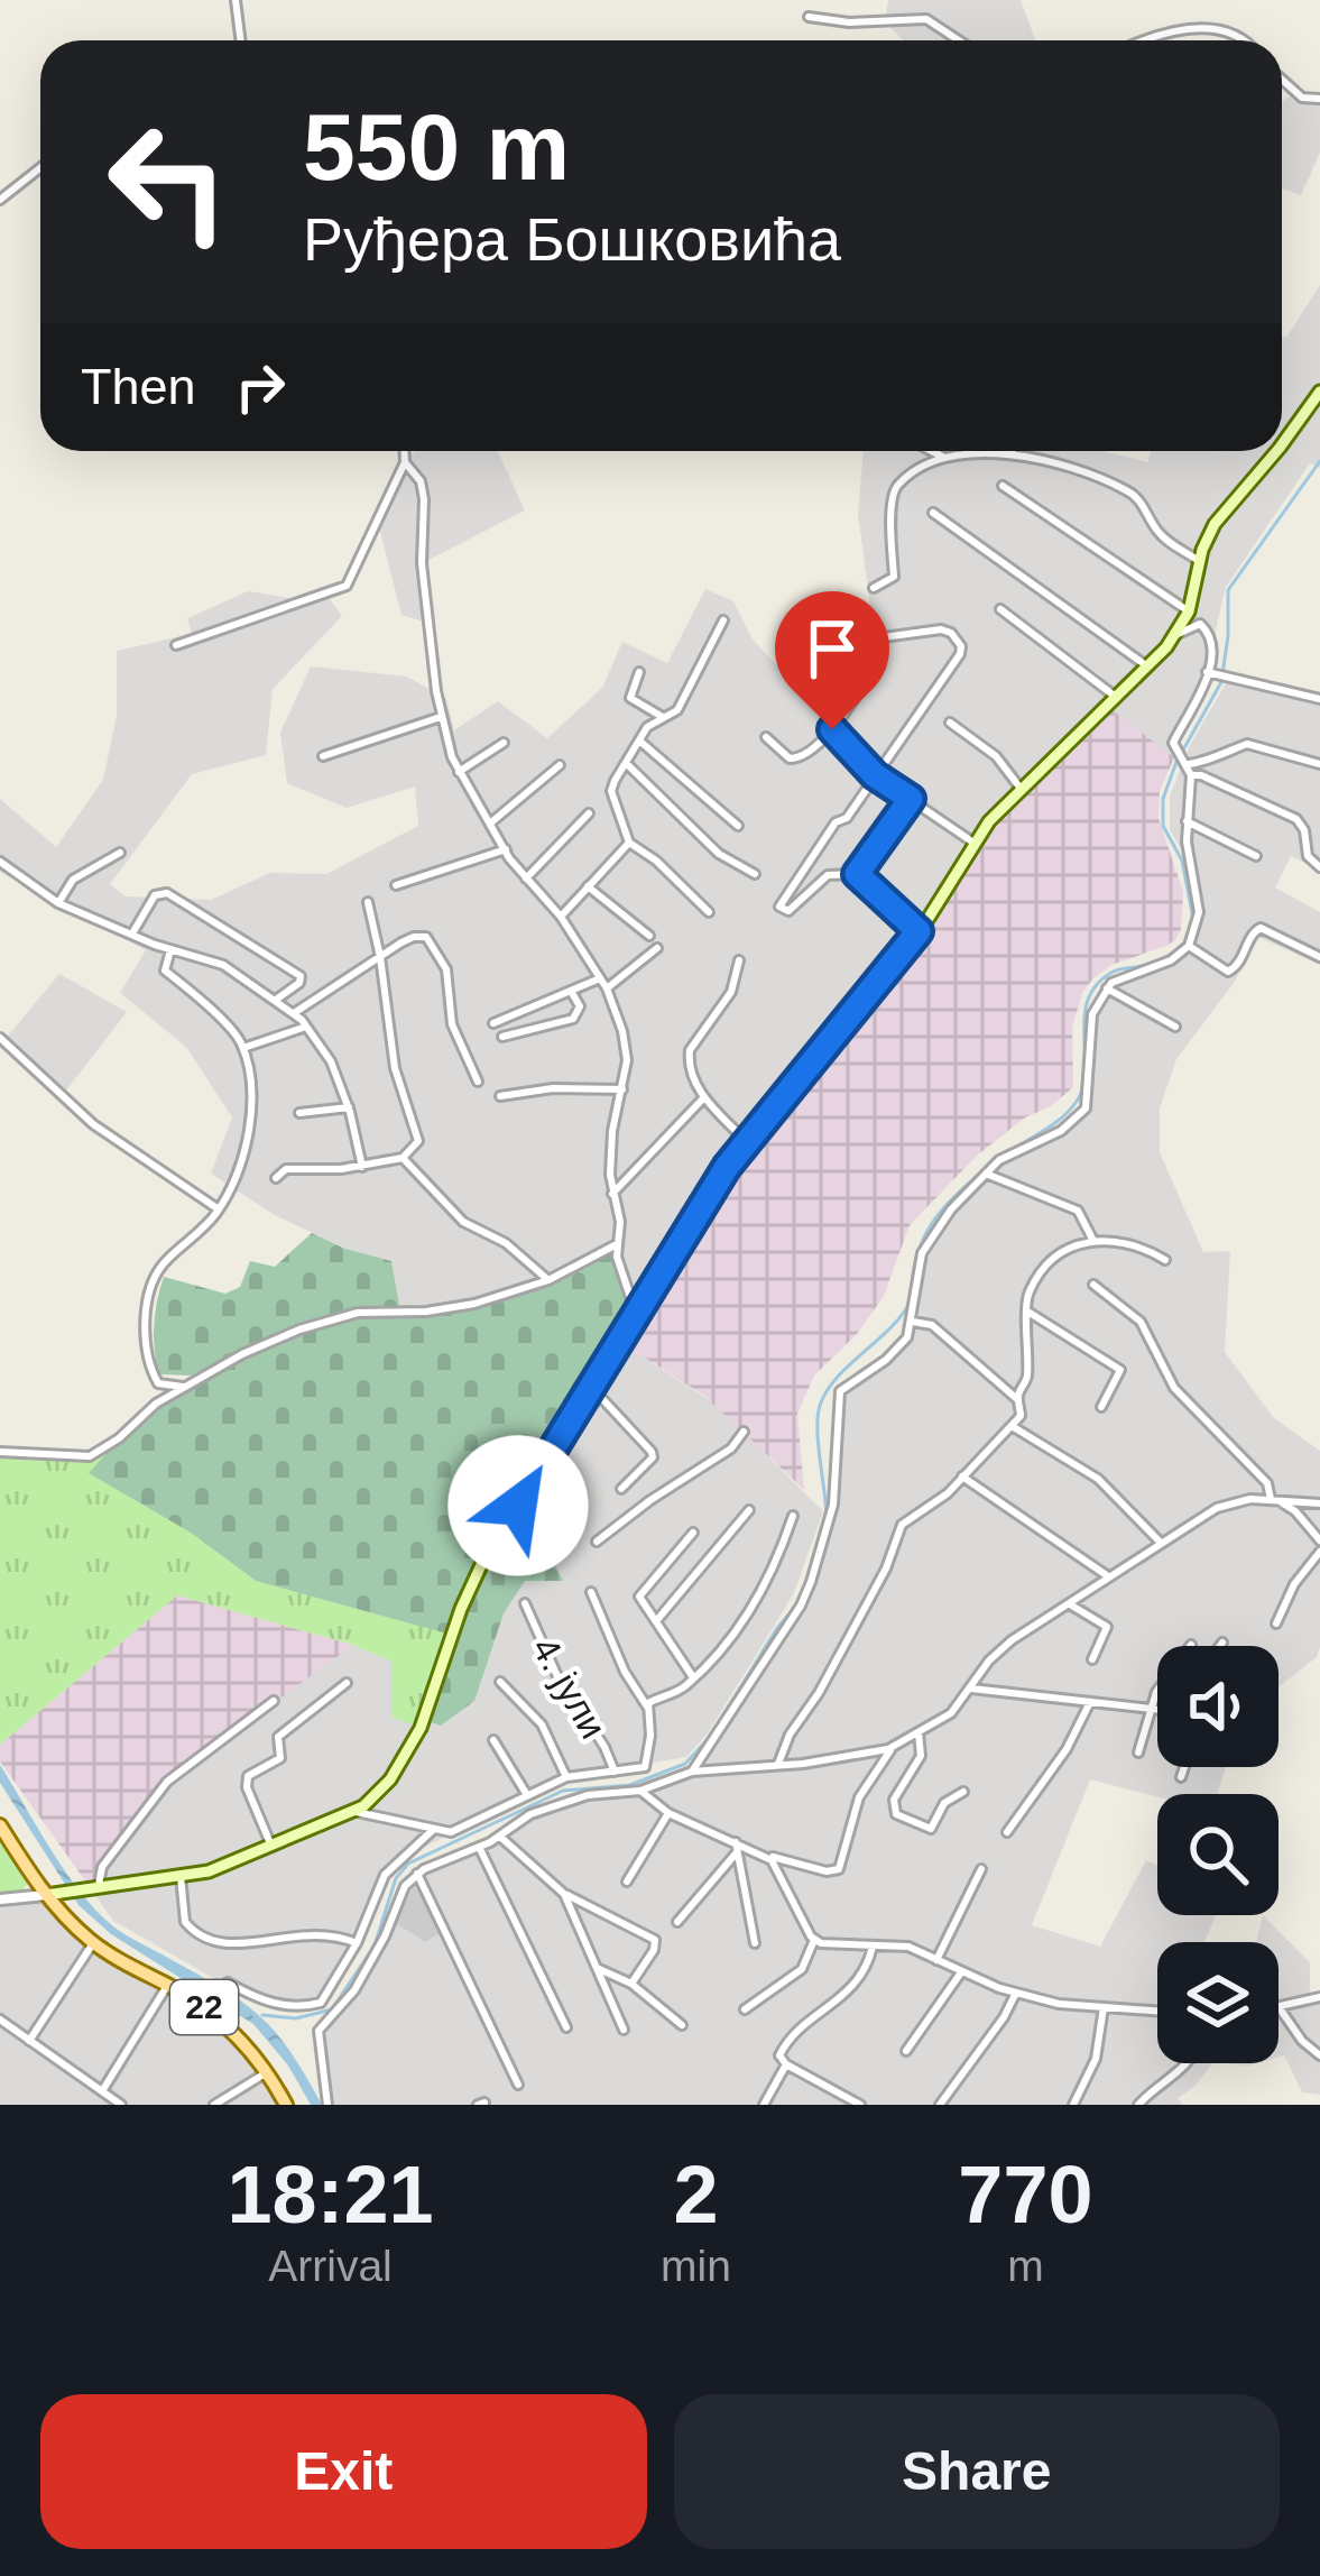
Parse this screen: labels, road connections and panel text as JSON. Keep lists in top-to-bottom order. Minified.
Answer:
{"streets":{"main road":["22"],"street":["4. јули"]},"page":{"turn":["550 m","Руђера Бошковића"],"then":"Then","eta":["18:21","Arrival","2","min","770","m"],"buttons":["Exit","Share"]}}
